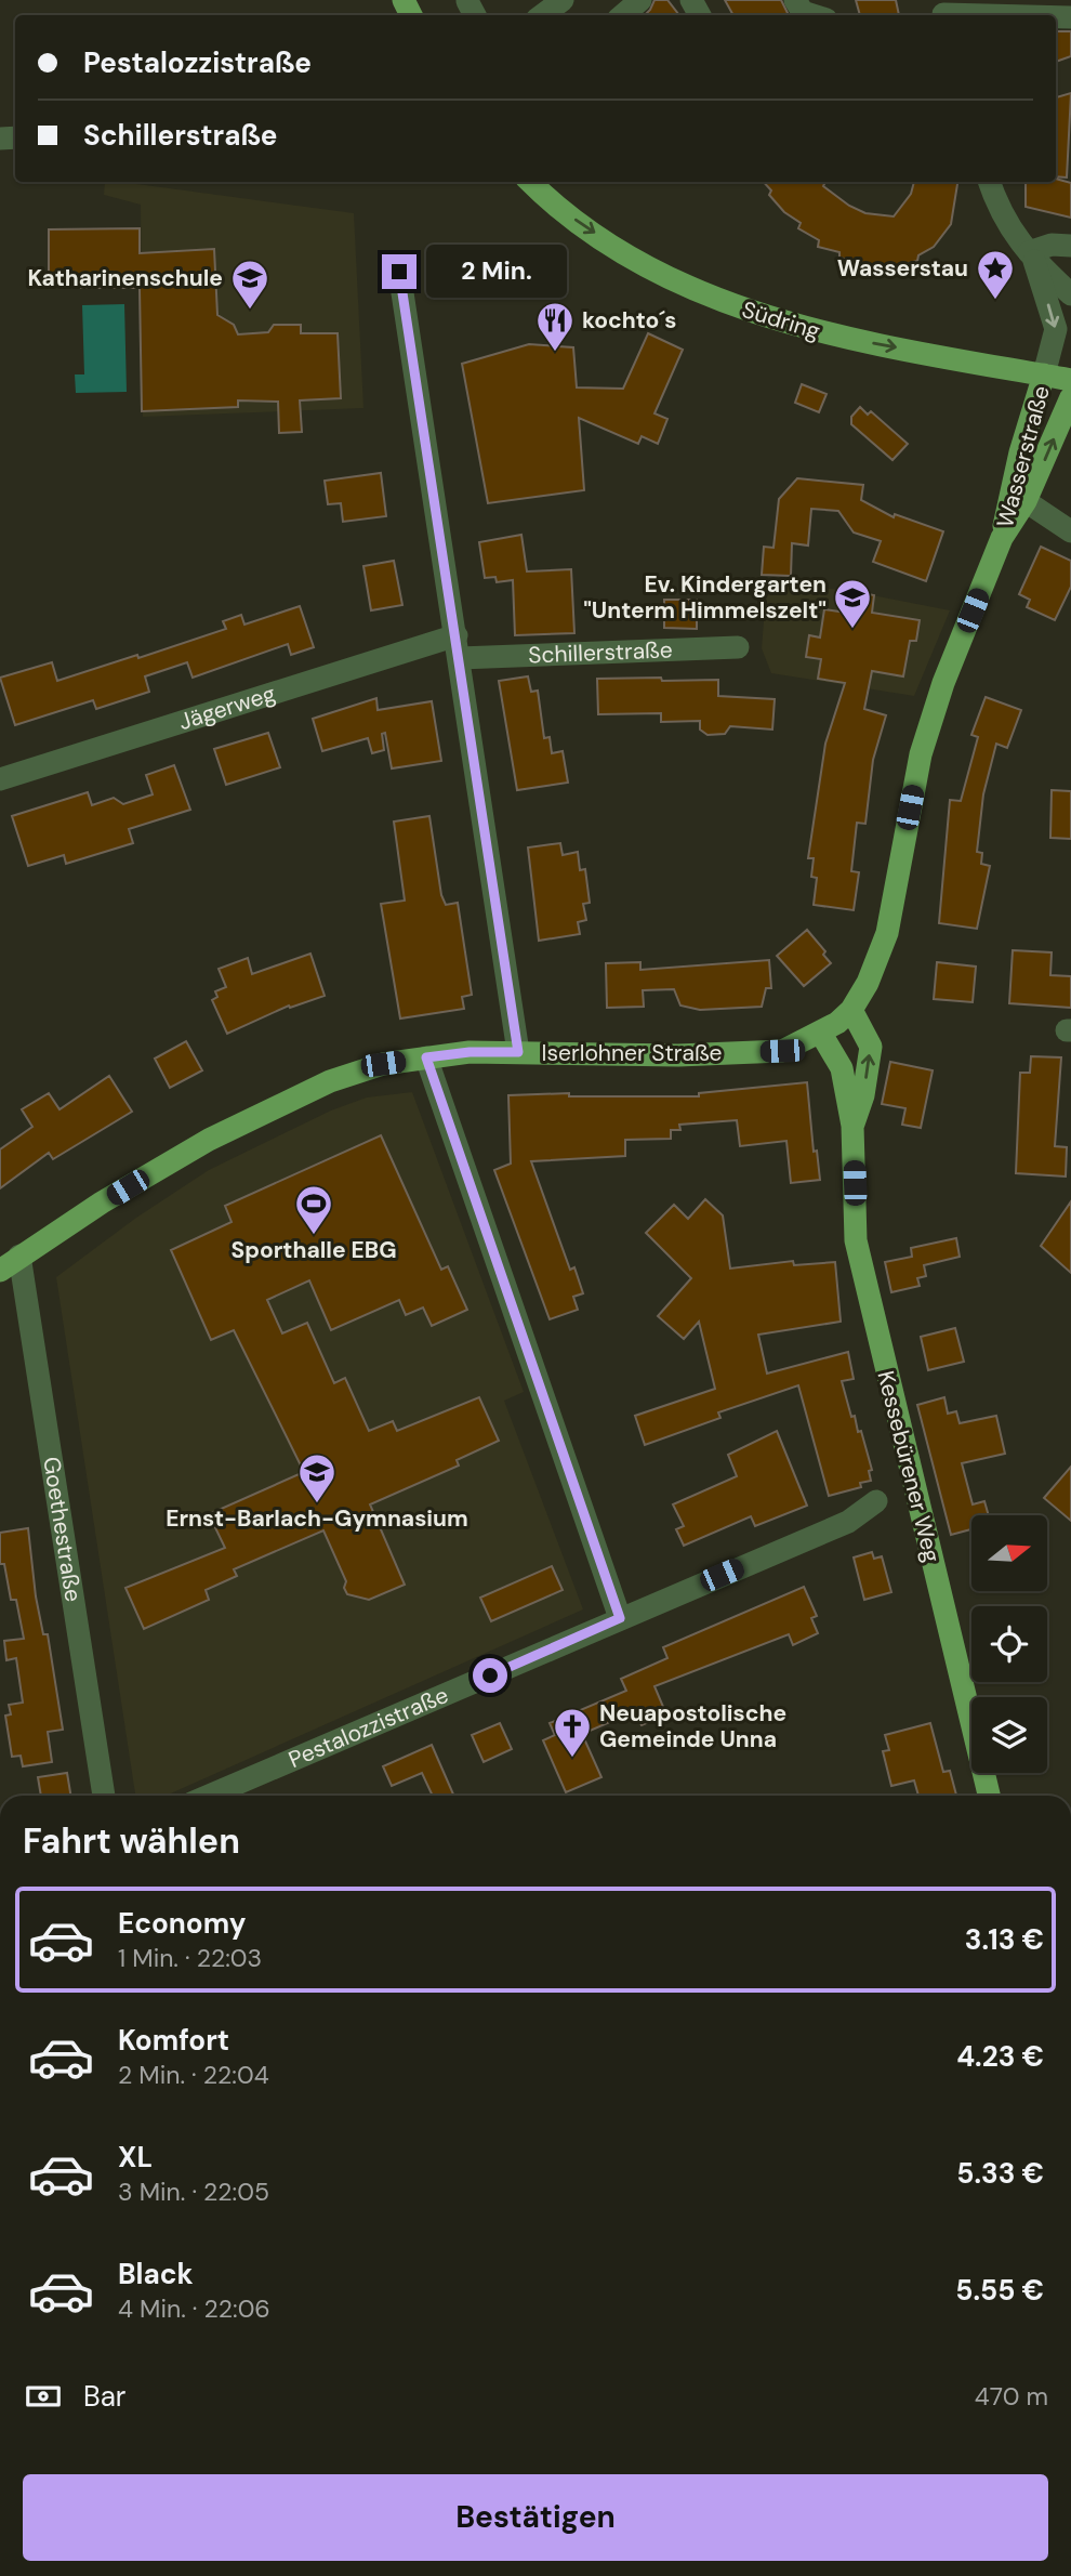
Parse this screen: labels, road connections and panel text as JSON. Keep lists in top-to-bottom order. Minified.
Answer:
{"streets":{"main road":["Südring","Wasserstraße","Iserlohner Straße","Kessebürener Weg"],"street":["Schillerstraße","Jägerweg","Goethestraße","Pestalozzistraße"]},"crossings":[["Südring","Wasserstraße"],["Wasserstraße","Iserlohner Straße"],["Wasserstraße","Kessebürener Weg"],["Schillerstraße","Jägerweg"],["Iserlohner Straße","Kessebürener Weg"],["Iserlohner Straße","Goethestraße"]],"one_way":["Südring"],"places":{"place":["Wasserstau"],"school or university":["Katharinenschule","Ev. Kindergarten \"Unterm Himmelszelt\"","Ernst-Barlach-Gymnasium"],"restaurant":["kochto´s"],"sports":["Sporthalle EBG"],"church":["Neuapostolische Gemeinde Unna"]},"north":"right","page":{"banner":["Pestalozzistraße","Schillerstraße"],"bubble":"2 Min.","heading":"Fahrt wählen","list":[{"name":"Economy","note":"1 Min. · 22:03","value":"3.13 €"},{"name":"Komfort","note":"2 Min. · 22:04","value":"4.23 €"},{"name":"XL","note":"3 Min. · 22:05","value":"5.33 €"},{"name":"Black","note":"4 Min. · 22:06","value":"5.55 €"}],"pay":["Bar","470 m"],"buttons":"Bestätigen"}}
